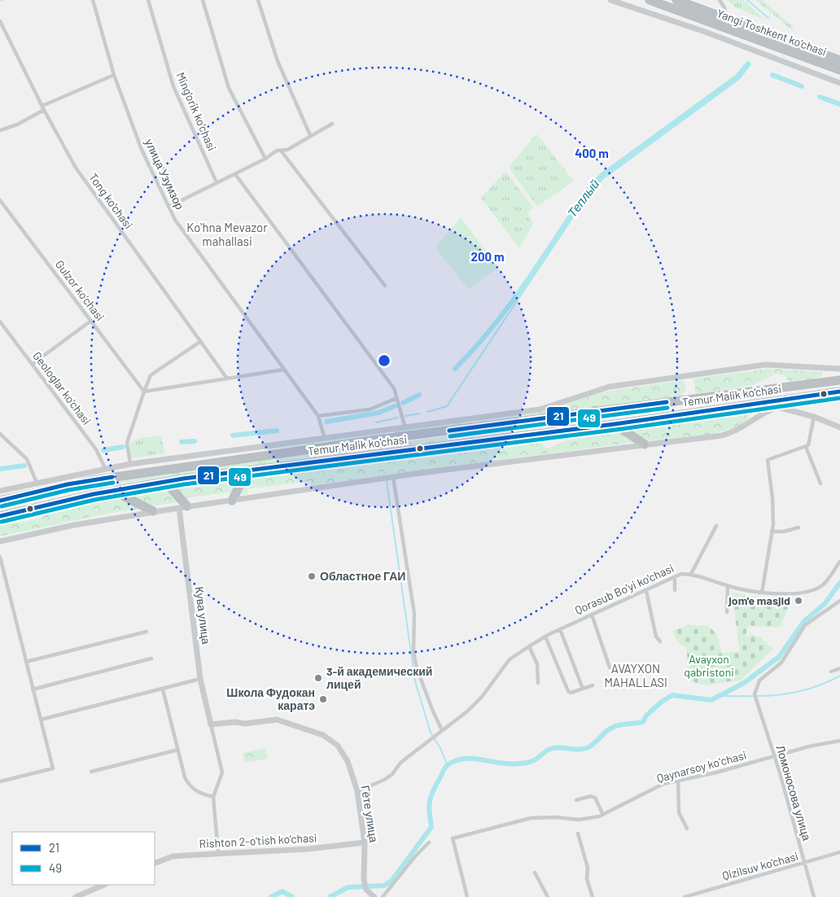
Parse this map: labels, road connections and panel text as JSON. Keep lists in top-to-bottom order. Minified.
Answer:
{"streets":{"highway":["Yangi Toshkent ko‘chasi","Temur Malik ko'chasi"],"street":["Ming'orik ko'chasi","улица Узумзор","Tong ko'chasi","Gulzor ko'chasi","Geologlar ko'chasi","Qorasub Bo'yi ko'chasi","Кува улица","Qaynarsoy koʻchasi","Ломоносова улица","Гёте улица","Rishton 2-o'tish ko'chasi","Qizilsuv ko'chasi"]},"crossings":[["Qorasub Bo'yi ko'chasi","Гёте улица"],["Кува улица","Гёте улица"],["Qaynarsoy koʻchasi","Ломоносова улица"],["Ломоносова улица","Qizilsuv ko'chasi"],["Гёте улица","Rishton 2-o'tish ko'chasi"]],"districts":["Koʻhna Mevazor mahallasi","AVAYXON MAHALLASI"],"water":["Теплый"],"parks":["Avayxon qabristoni"],"places":["Областное ГАИ","jom'e masjid","3-й академический лицей","Школа Фудокан каратэ"],"lines":["transit line 21","transit line 49"],"legend":["21","49"],"rings":["400 m","200 m"]}
